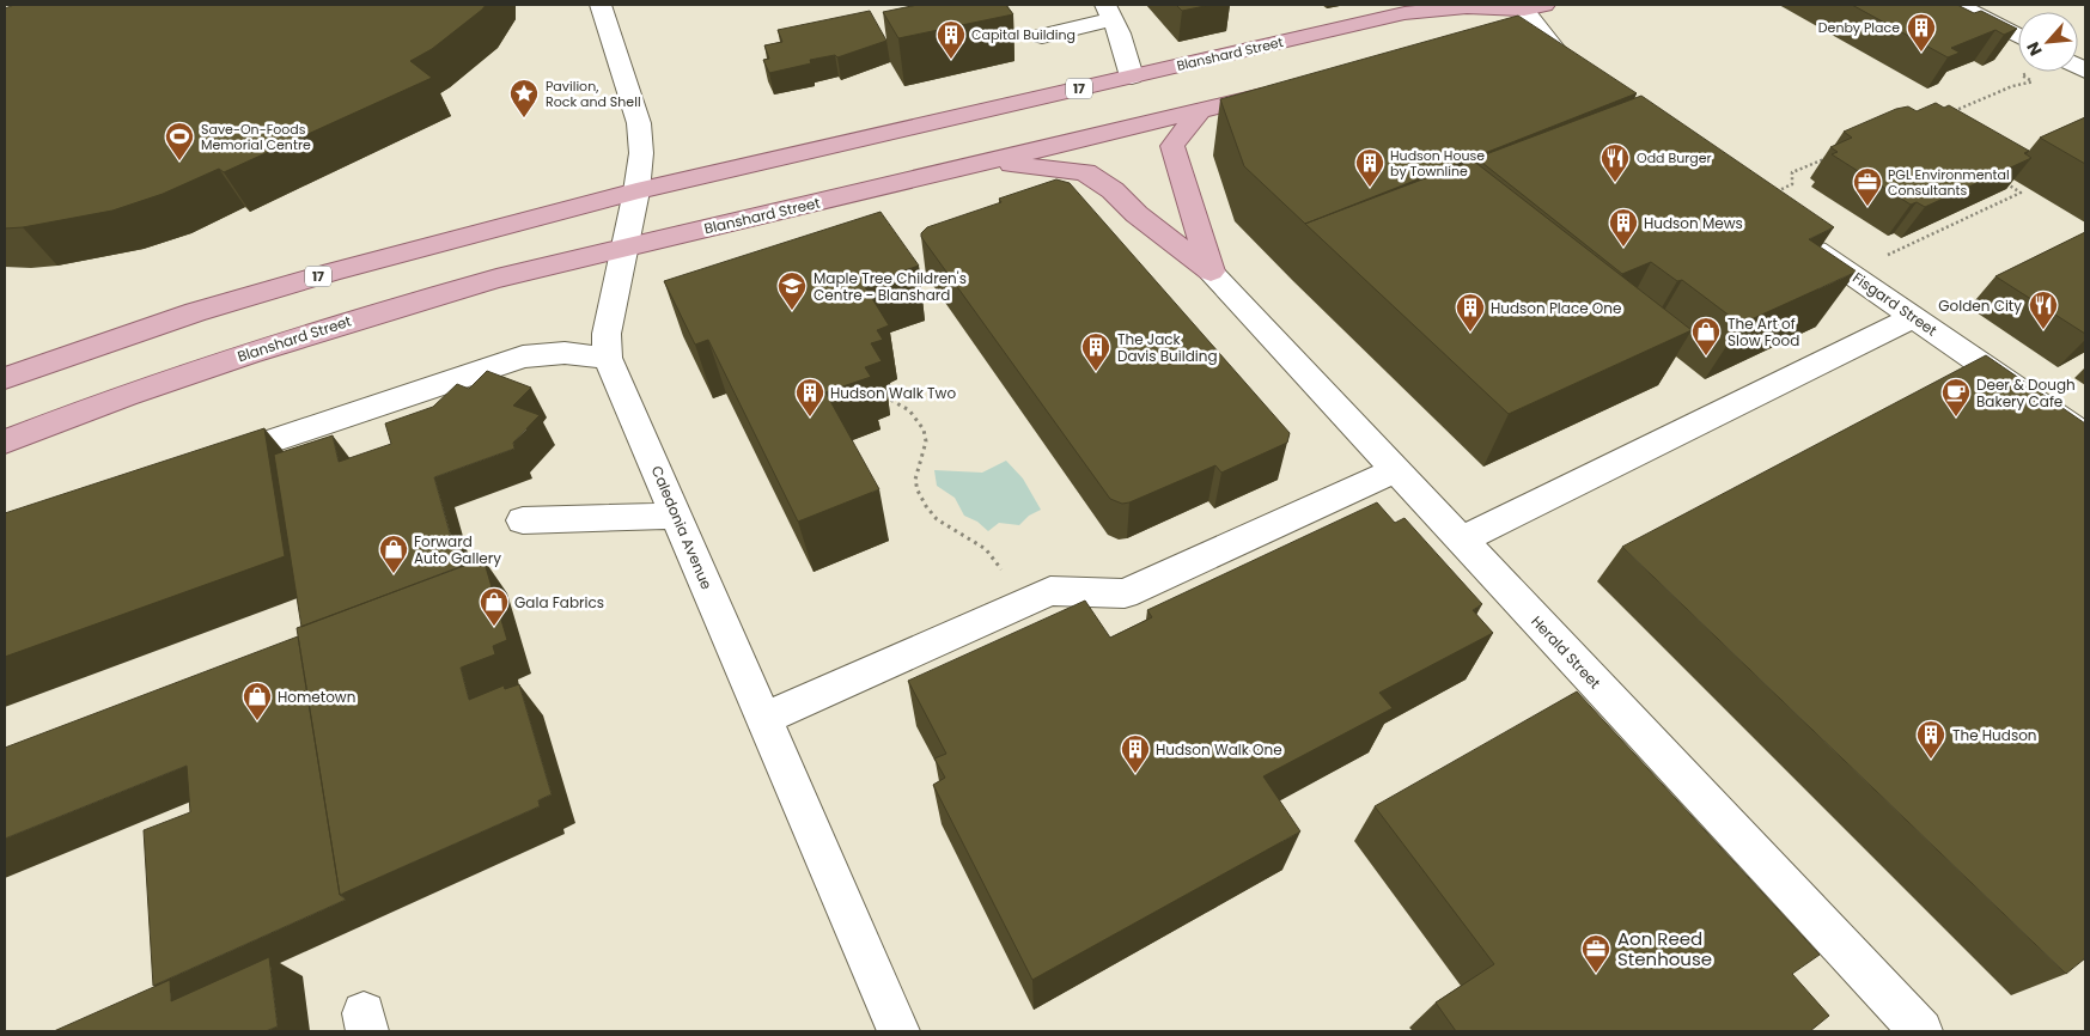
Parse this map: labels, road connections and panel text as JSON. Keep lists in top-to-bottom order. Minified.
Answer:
{"streets":{"main road":["Blanshard Street","17"],"street":["Fisgard Street","Caledonia Avenue","Herald Street"]},"crossings":[["Blanshard Street","Caledonia Avenue"]],"places":{"building":["Denby Place","Capital Building","Hudson House by Townline","Hudson Mews","Hudson Place One","The Jack Davis Building","Hudson Walk Two","The Hudson","Hudson Walk One"],"place":["Pavilion, Rock and Shell"],"sports":["Save-On-Foods Memorial Centre"],"restaurant":["Odd Burger","Golden City"],"office":["PGL Environmental Consultants","Aon Reed Stenhouse"],"school or university":["Maple Tree Children's Centre - Blanshard"],"shop":["The Art of Slow Food","Forward Auto Gallery","Gala Fabrics","Hometown"],"cafe":["Deer & Dough Bakery Cafe"]},"north":"bottom left"}
